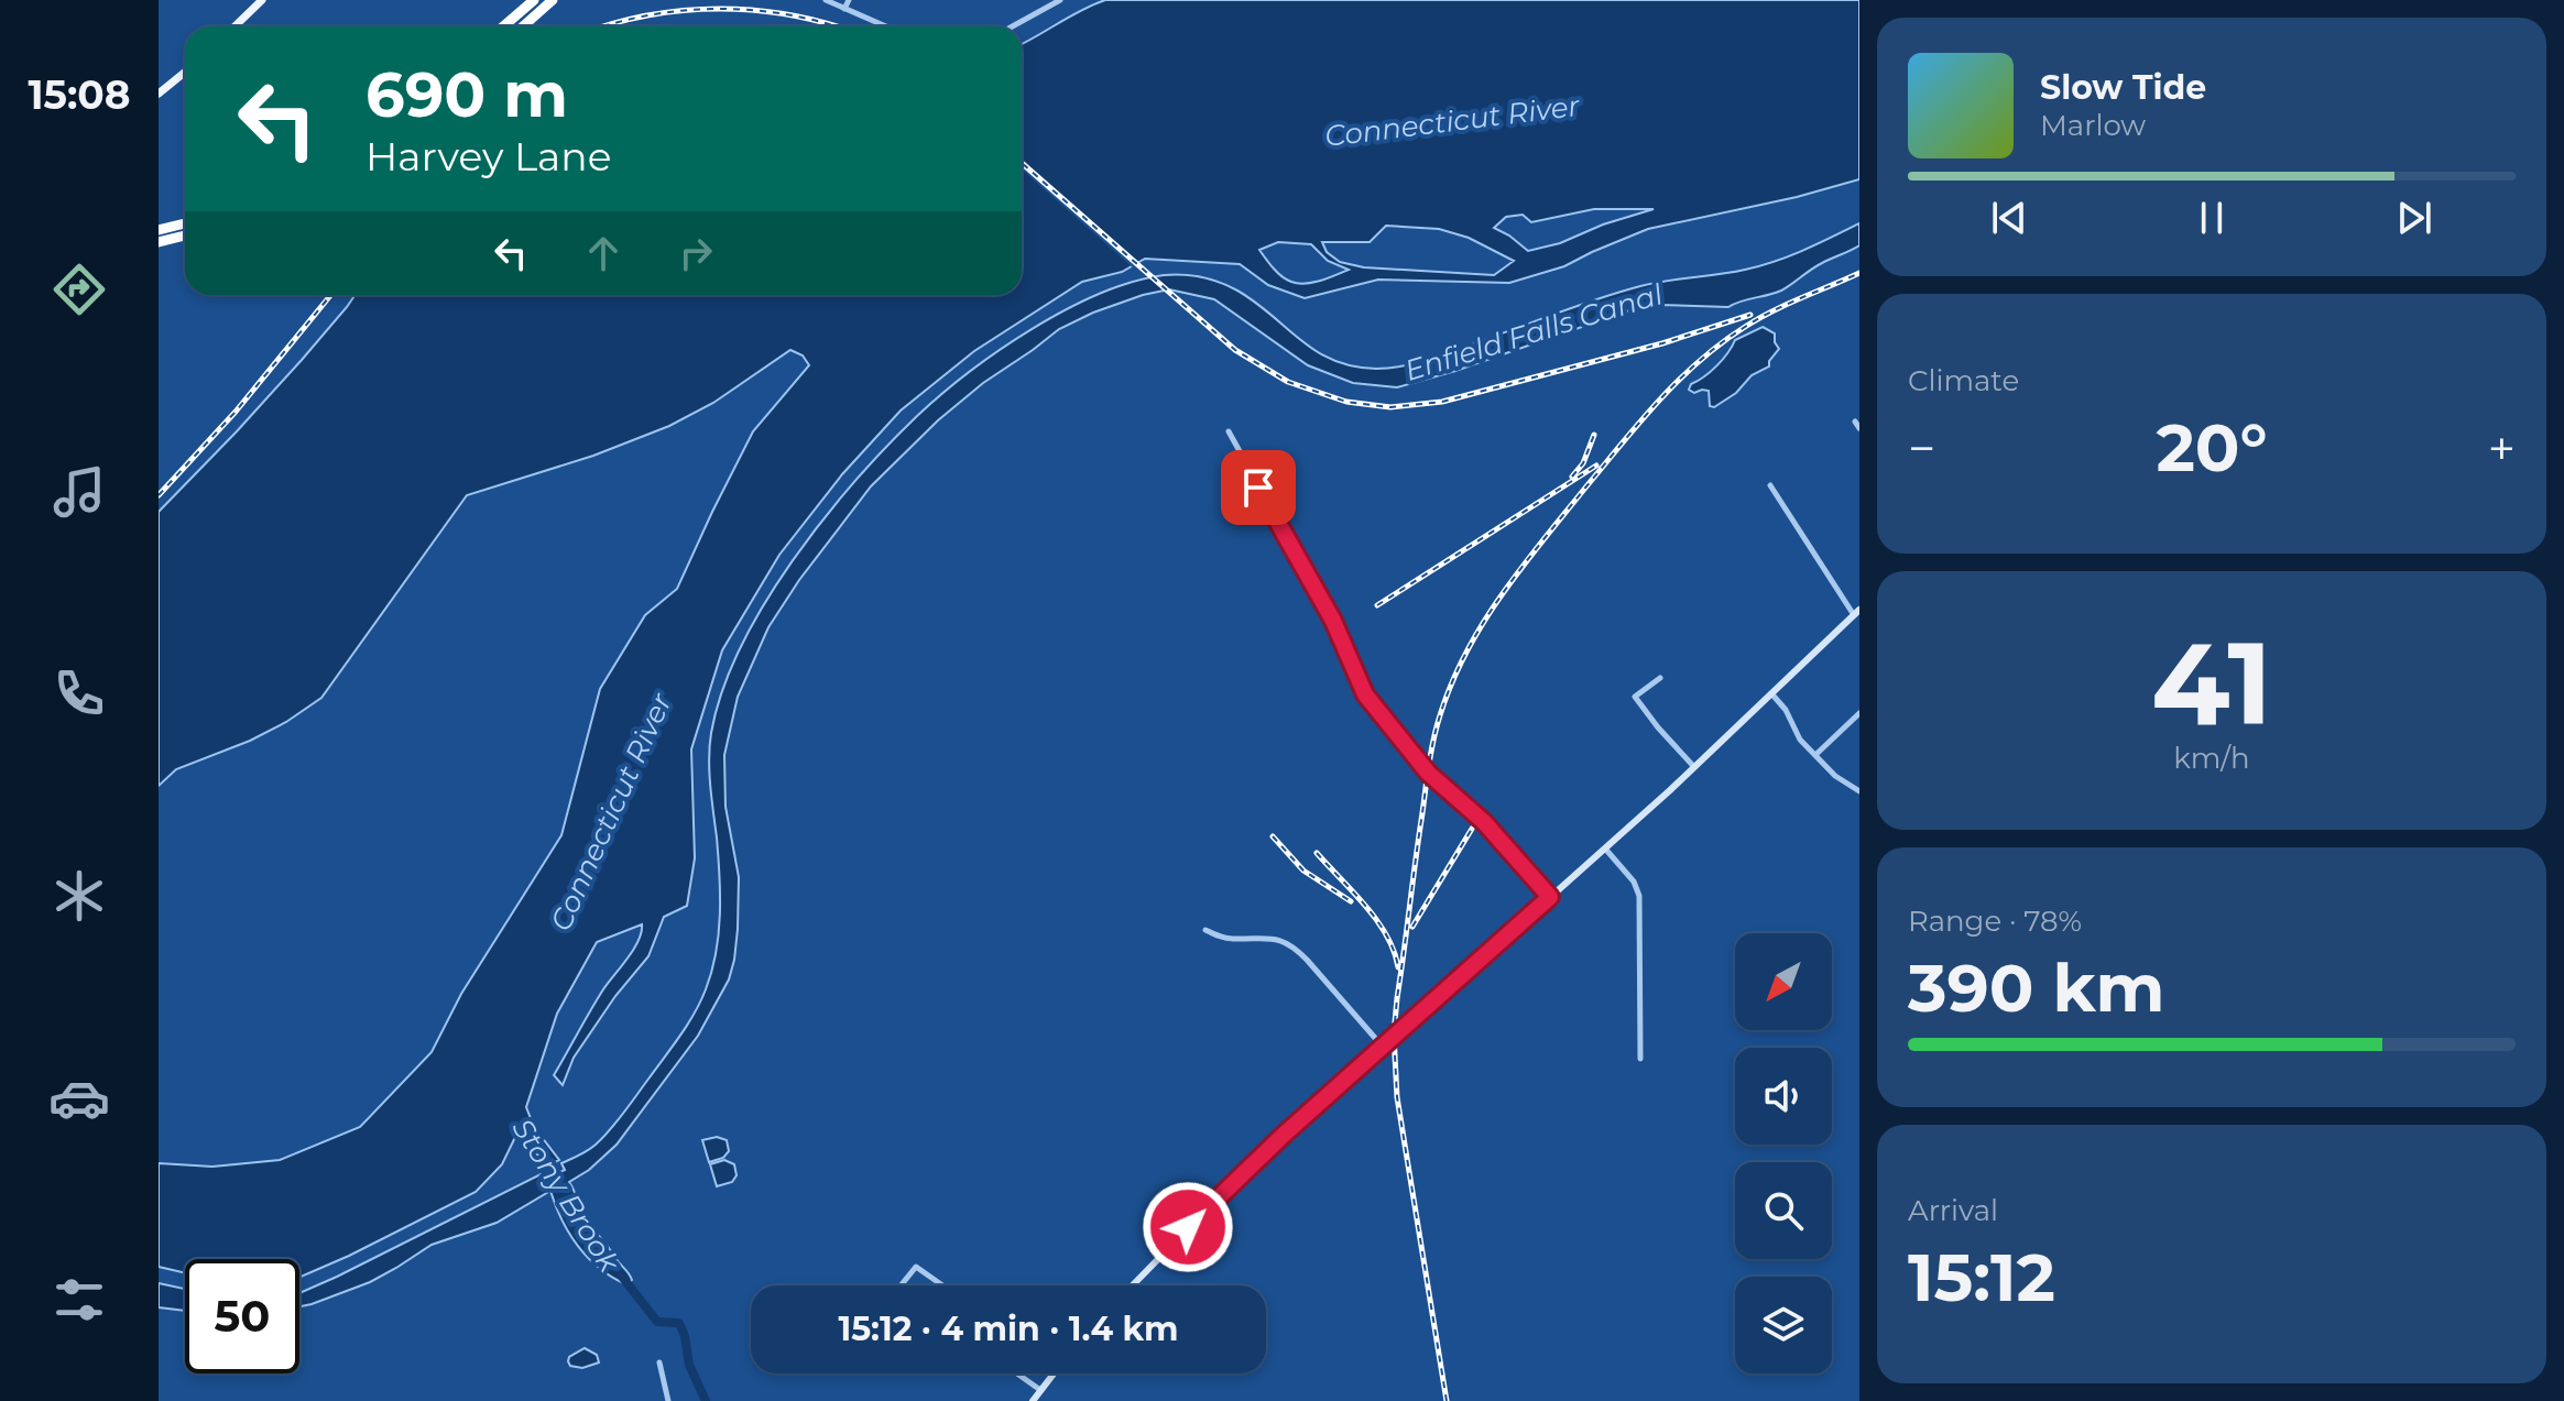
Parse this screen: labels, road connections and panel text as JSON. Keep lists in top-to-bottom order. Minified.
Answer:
{"water":["Connecticut River","Enfield Falls Canal","Stony Brook"],"north":"bottom left","page":{"tabs":"15:08","turn":["690 m","Harvey Lane"],"song":["Slow Tide","Marlow"],"tile":["Climate",["41","km/h"],["Range · 78%","390 km"],["Arrival","15:12"]],"heat":["−","20°","+"],"limit":"50","trip":"15:12 · 4 min · 1.4 km"}}
